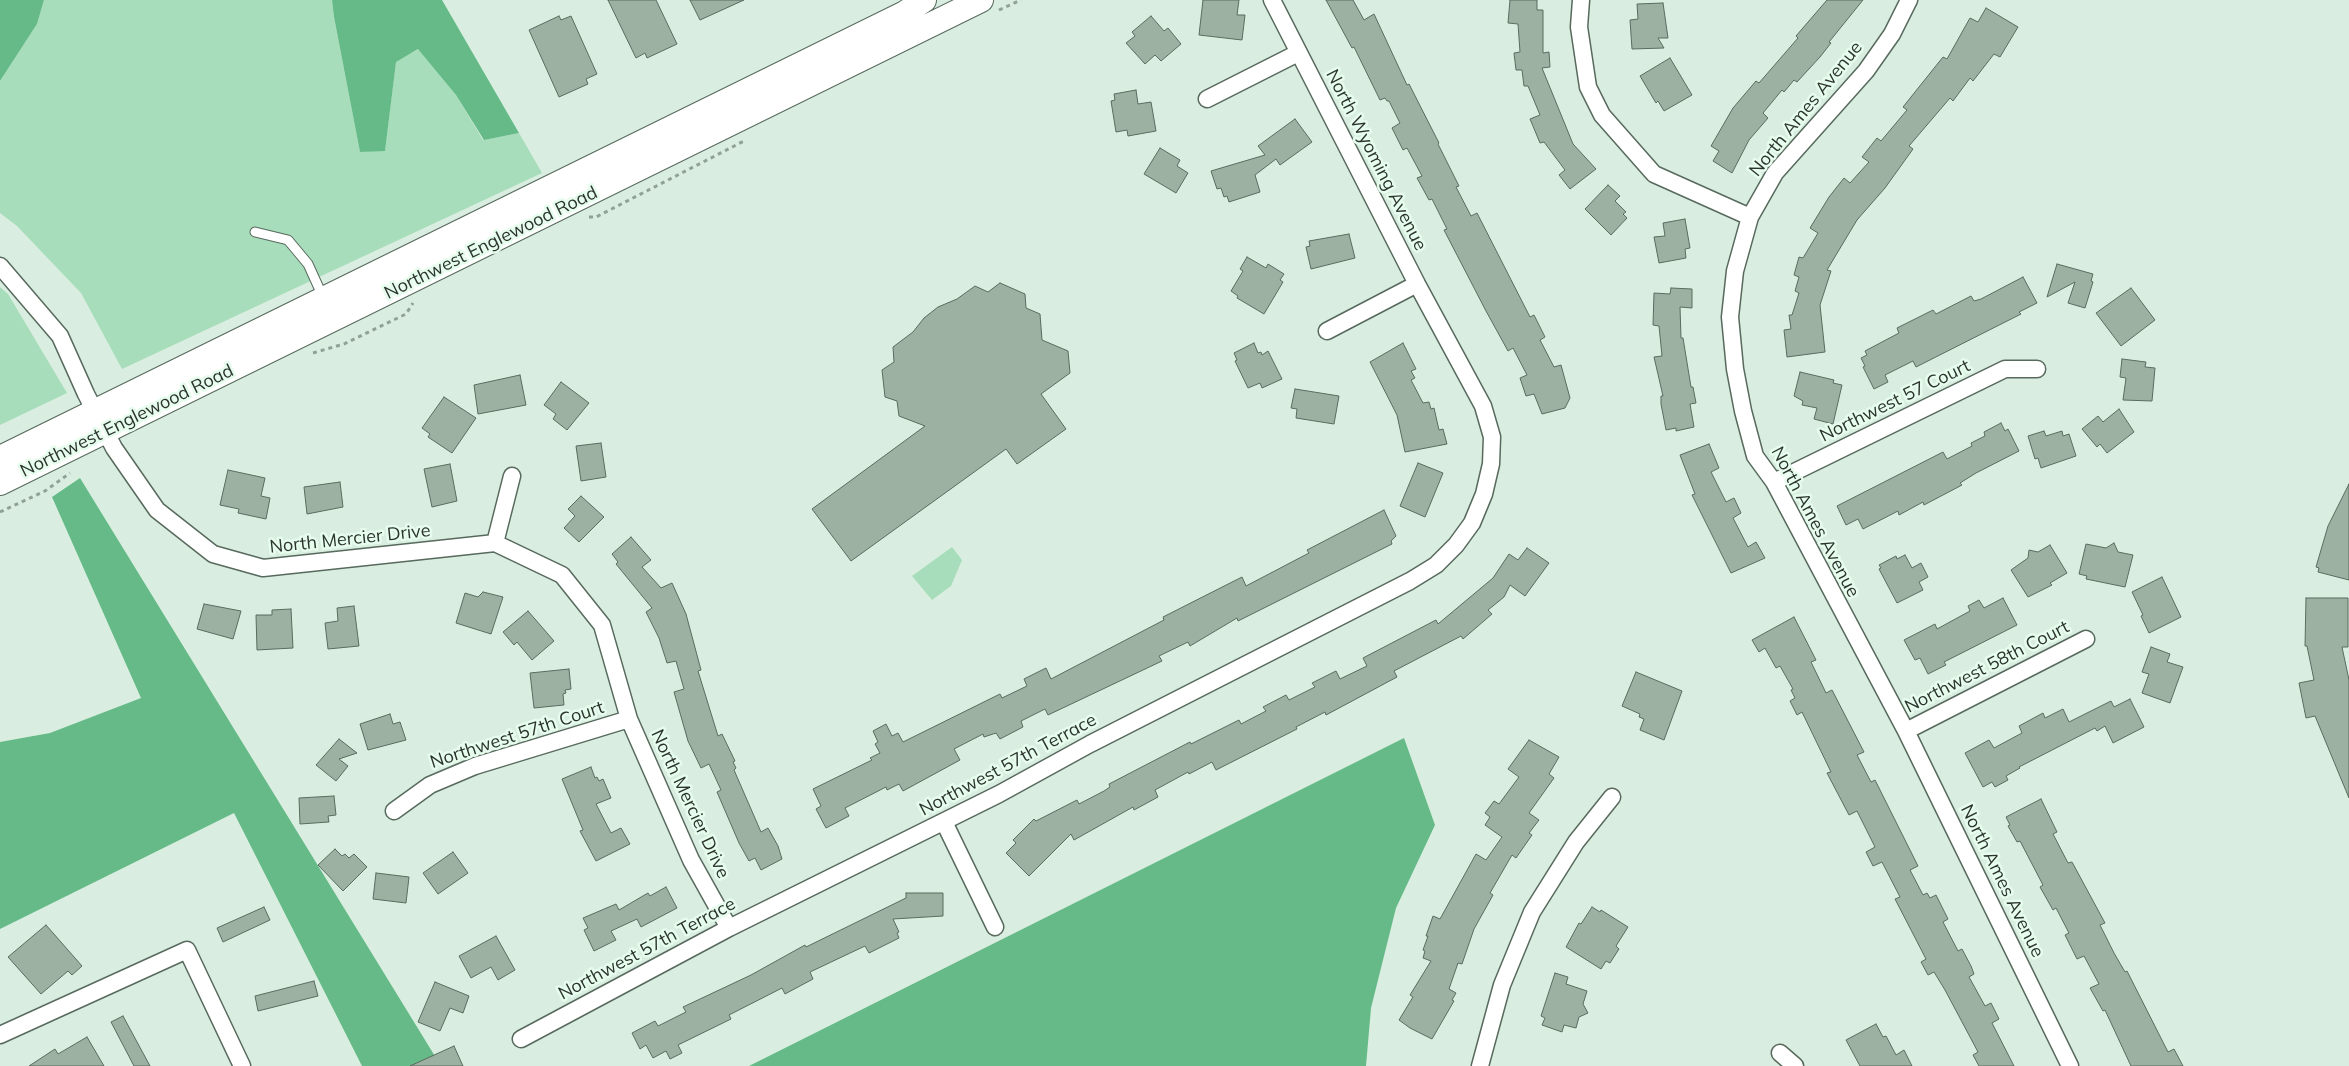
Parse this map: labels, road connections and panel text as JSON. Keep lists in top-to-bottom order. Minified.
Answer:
{"streets":{"main road":["Northwest Englewood Road"],"street":["North Ames Avenue","North Wyoming Avenue","Northwest 57 Court","North Mercier Drive","Northwest 58th Court","Northwest 57th Court","Northwest 57th Terrace"]},"crossings":[["North Ames Avenue","Northwest 57 Court"],["North Ames Avenue","Northwest 58th Court"],["North Wyoming Avenue","Northwest 57th Terrace"],["Northwest Englewood Road","North Mercier Drive"],["North Mercier Drive","Northwest 57th Court"],["North Mercier Drive","Northwest 57th Terrace"]]}
